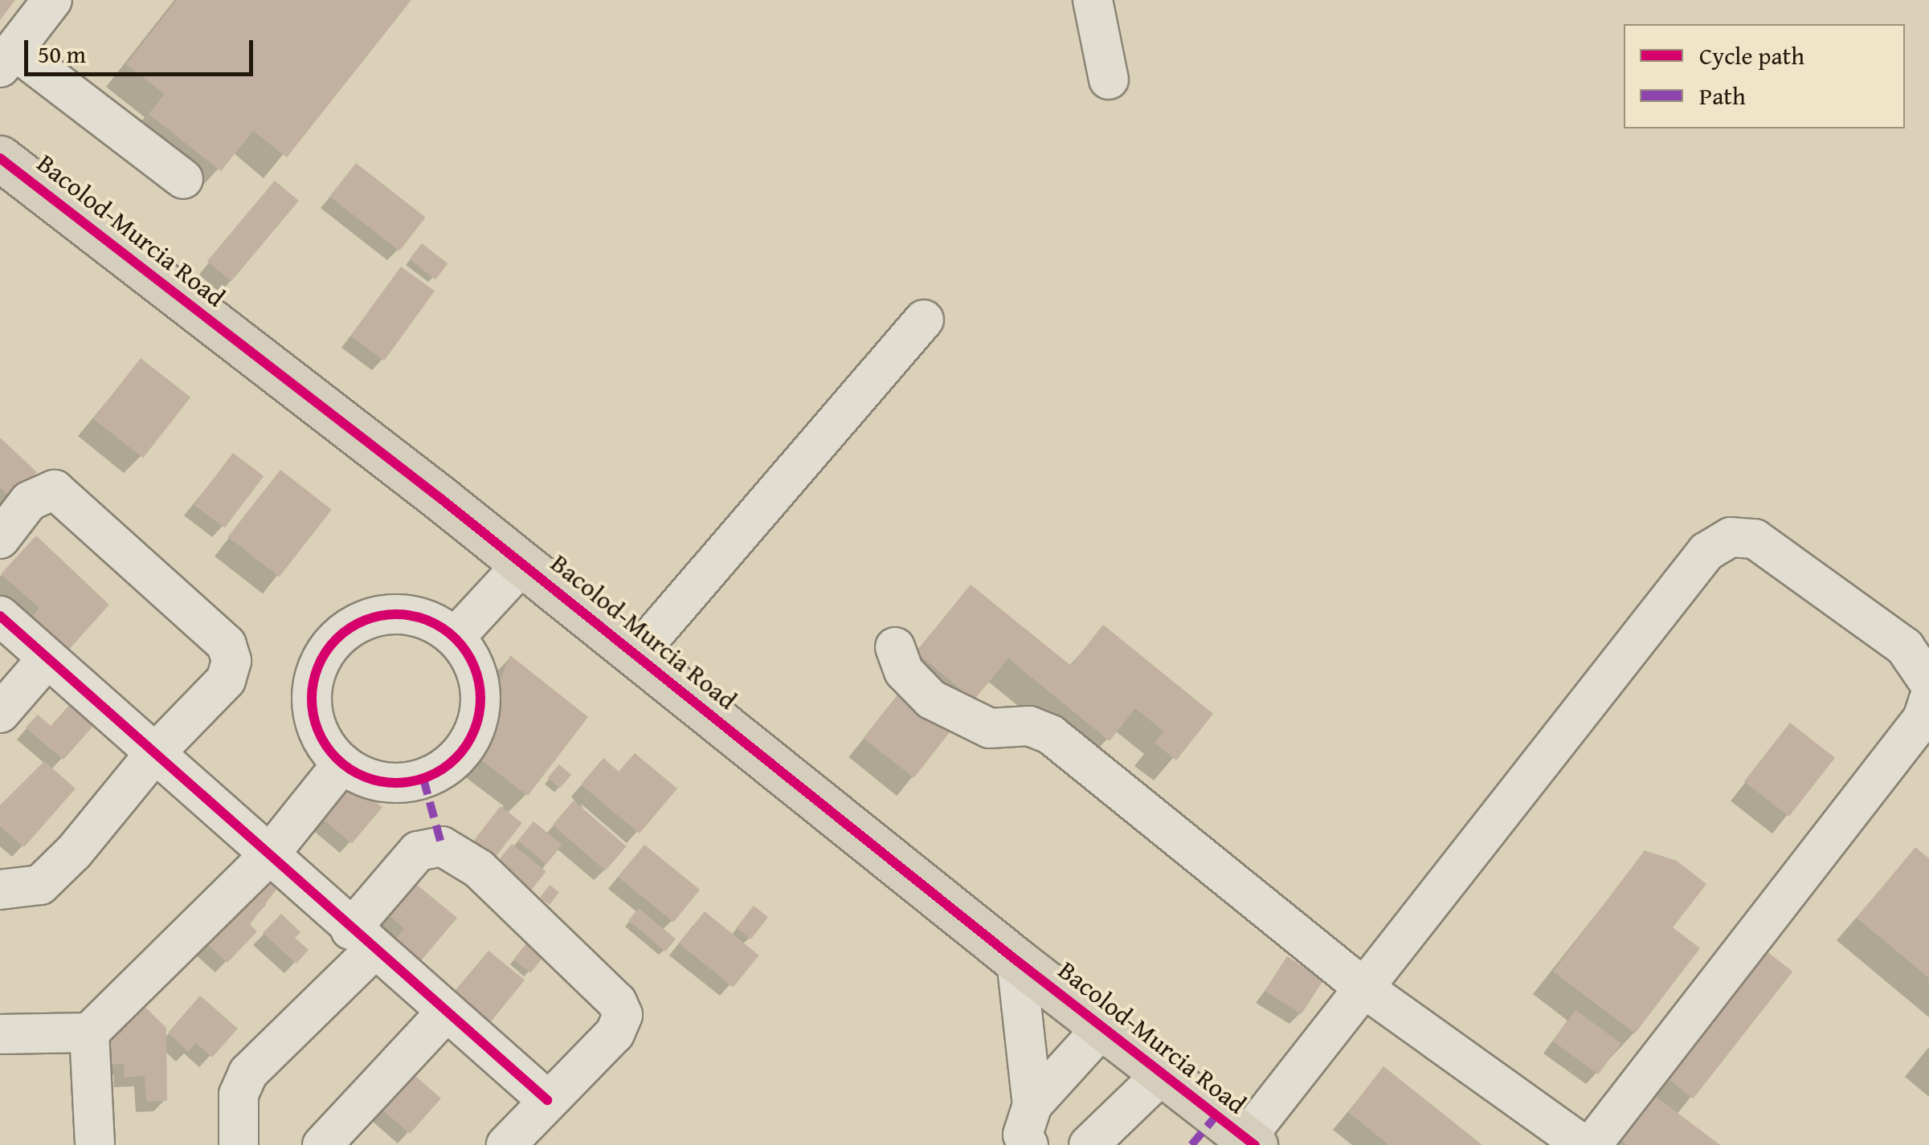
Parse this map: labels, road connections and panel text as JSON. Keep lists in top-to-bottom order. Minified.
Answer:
{"streets":{"main road":["Bacolod-Murcia Road"]},"legend":["Cycle path","Path"],"scale_bar":"50 m"}
